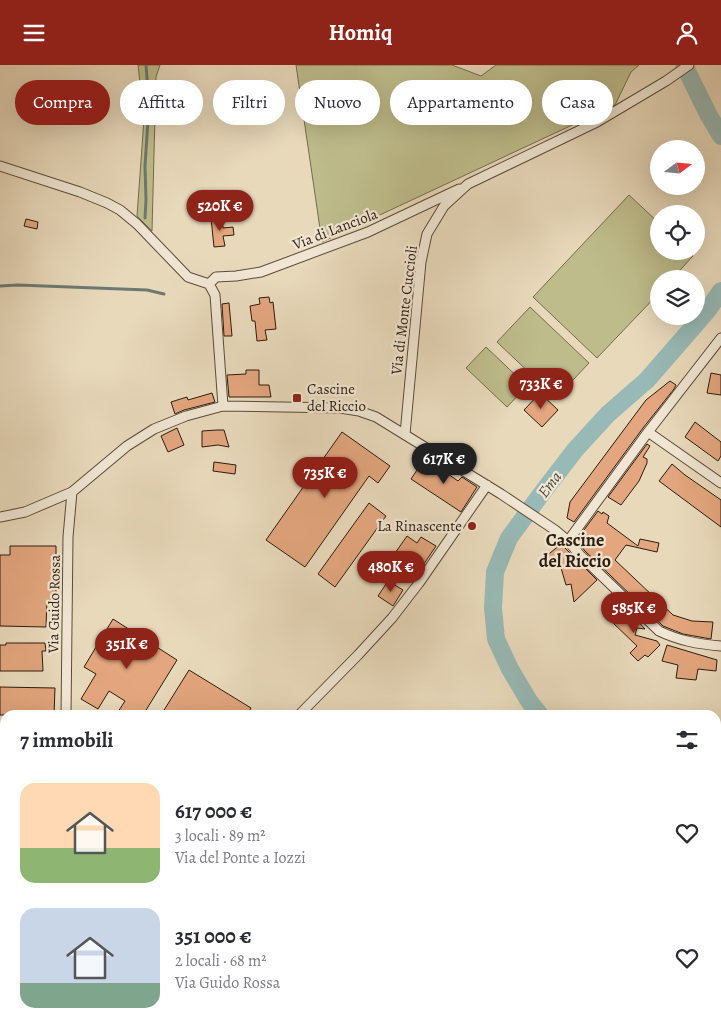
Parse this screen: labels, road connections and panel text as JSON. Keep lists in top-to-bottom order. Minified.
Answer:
{"streets":{"street":["Via di Lanciola","Via di Monte Cuccioli","Via Guido Rossa"]},"crossings":[["Via di Lanciola","Via di Monte Cuccioli"]],"districts":["Cascine del Riccio"],"water":["Ema"],"places":{"transit":["Cascine del Riccio"],"other":["La Rinascente"]},"north":"right","page":{"header":"Homiq","chip":["Compra","Affitta","Filtri","Nuovo","Appartamento","Casa"],"price":["520K €","733K €","617K €","735K €","480K €","585K €","351K €"],"heading":"7 immobili","list":[{"name":"617 000 €","note":"3 locali · 89 m² · Via del Ponte a Iozzi"},{"name":"351 000 €","note":"2 locali · 68 m² · Via Guido Rossa"}]}}
